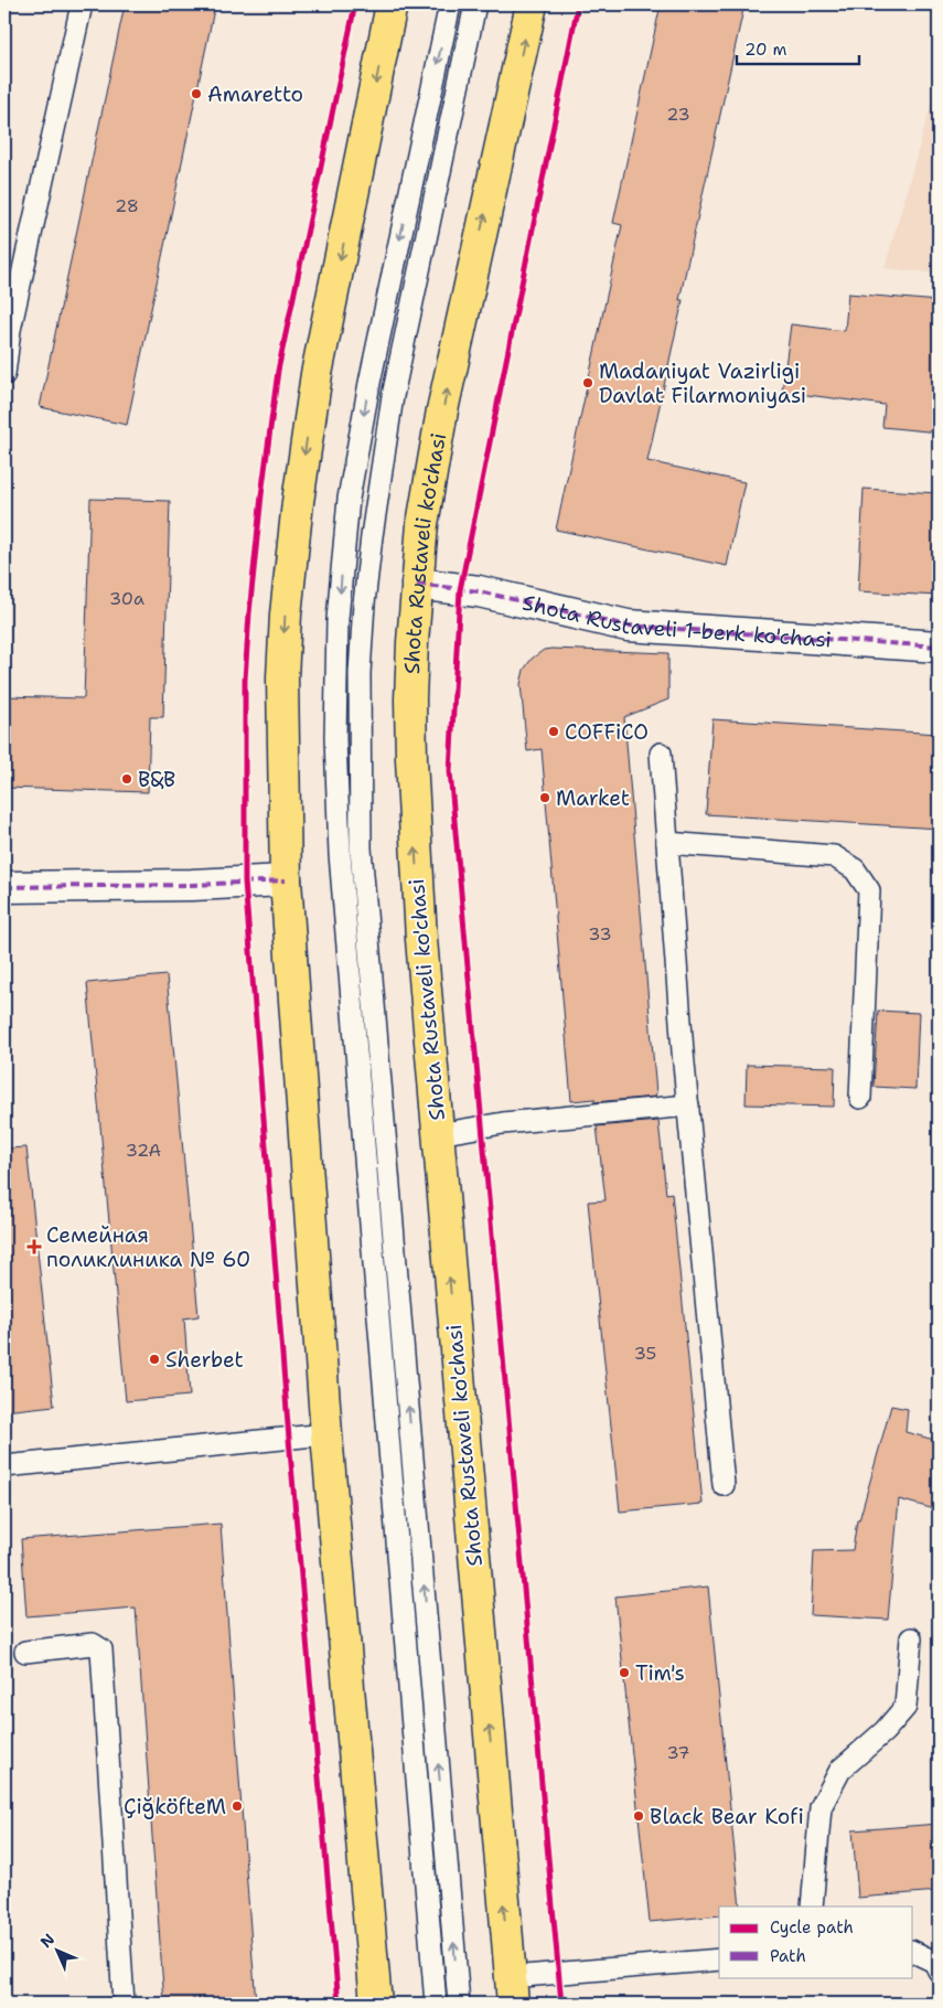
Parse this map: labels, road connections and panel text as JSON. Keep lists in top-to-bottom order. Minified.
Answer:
{"streets":{"main road":["Shota Rustaveli ko'chasi"],"street":["Shota Rustaveli 1-berk ko'chasi"]},"crossings":[["Shota Rustaveli ko'chasi","Shota Rustaveli 1-berk ko'chasi"]],"places":{"other":["Amaretto","Madaniyat Vazirligi Davlat Filarmoniyasi","COFFiCO","B&B","Market","Sherbet","Tim's","ÇiğköfteM","Black Bear Kofi"],"health":["Семейная поликлиника № 60"]},"house_numbers":["23","28","30а","33","32A","35","37"],"legend":["Cycle path","Path"],"scale_bar":"20 m","north":"top left"}
